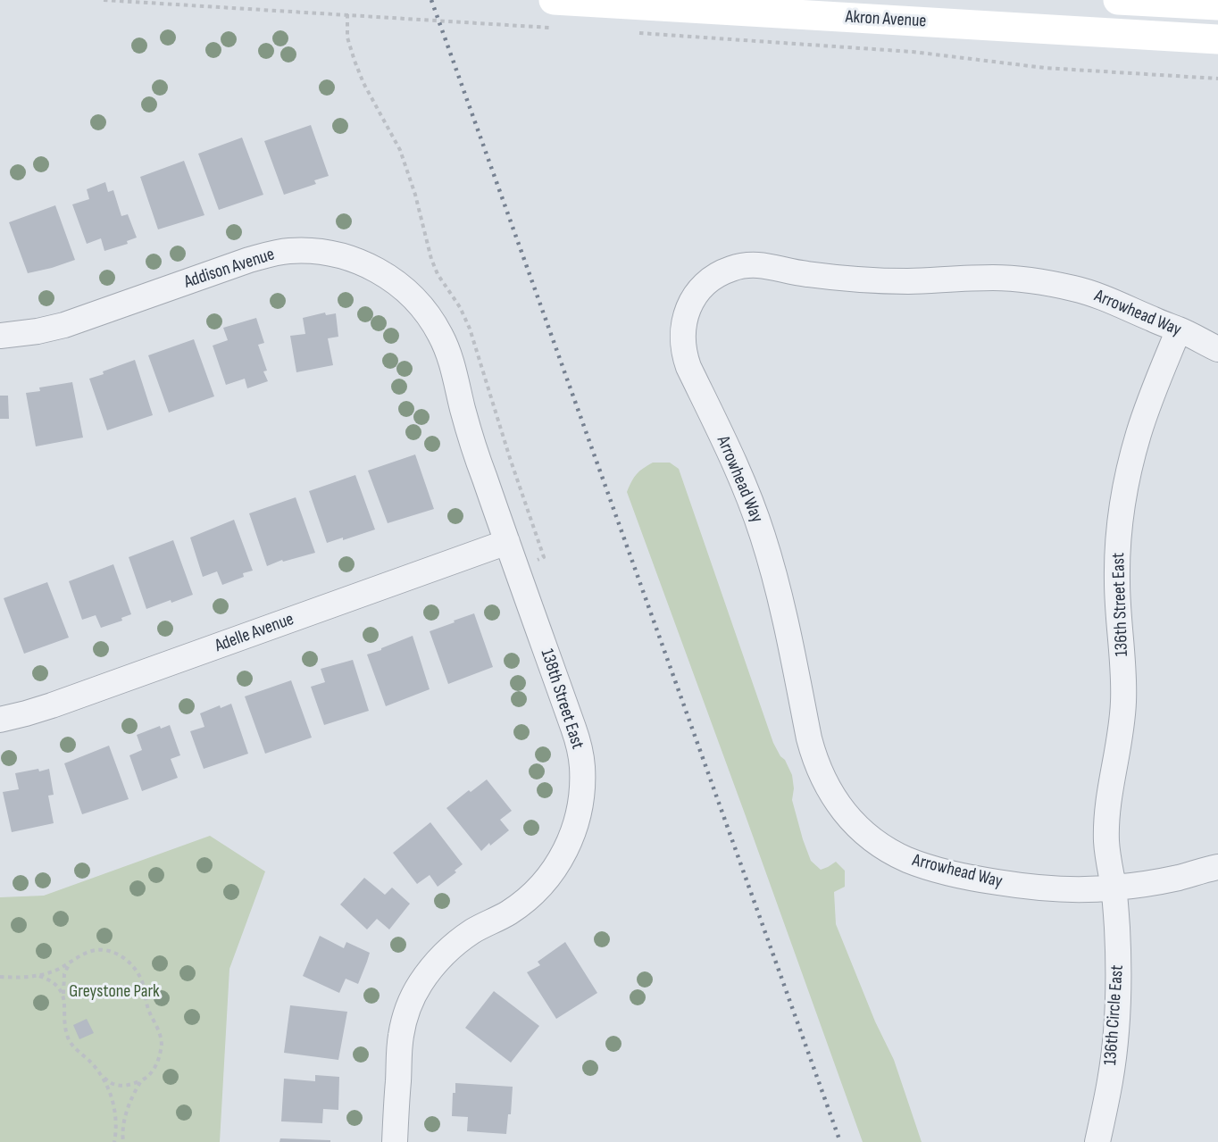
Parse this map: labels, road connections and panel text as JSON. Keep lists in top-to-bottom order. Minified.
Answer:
{"streets":{"street":["Akron Avenue","Addison Avenue","Arrowhead Way","136th Street East","Adelle Avenue","138th Street East","136th Circle East"]},"crossings":[["Addison Avenue","Adelle Avenue"],["Addison Avenue","138th Street East"],["Arrowhead Way","136th Street East"],["Arrowhead Way","136th Circle East"],["136th Street East","136th Circle East"],["Adelle Avenue","138th Street East"]],"parks":["Greystone Park"]}
